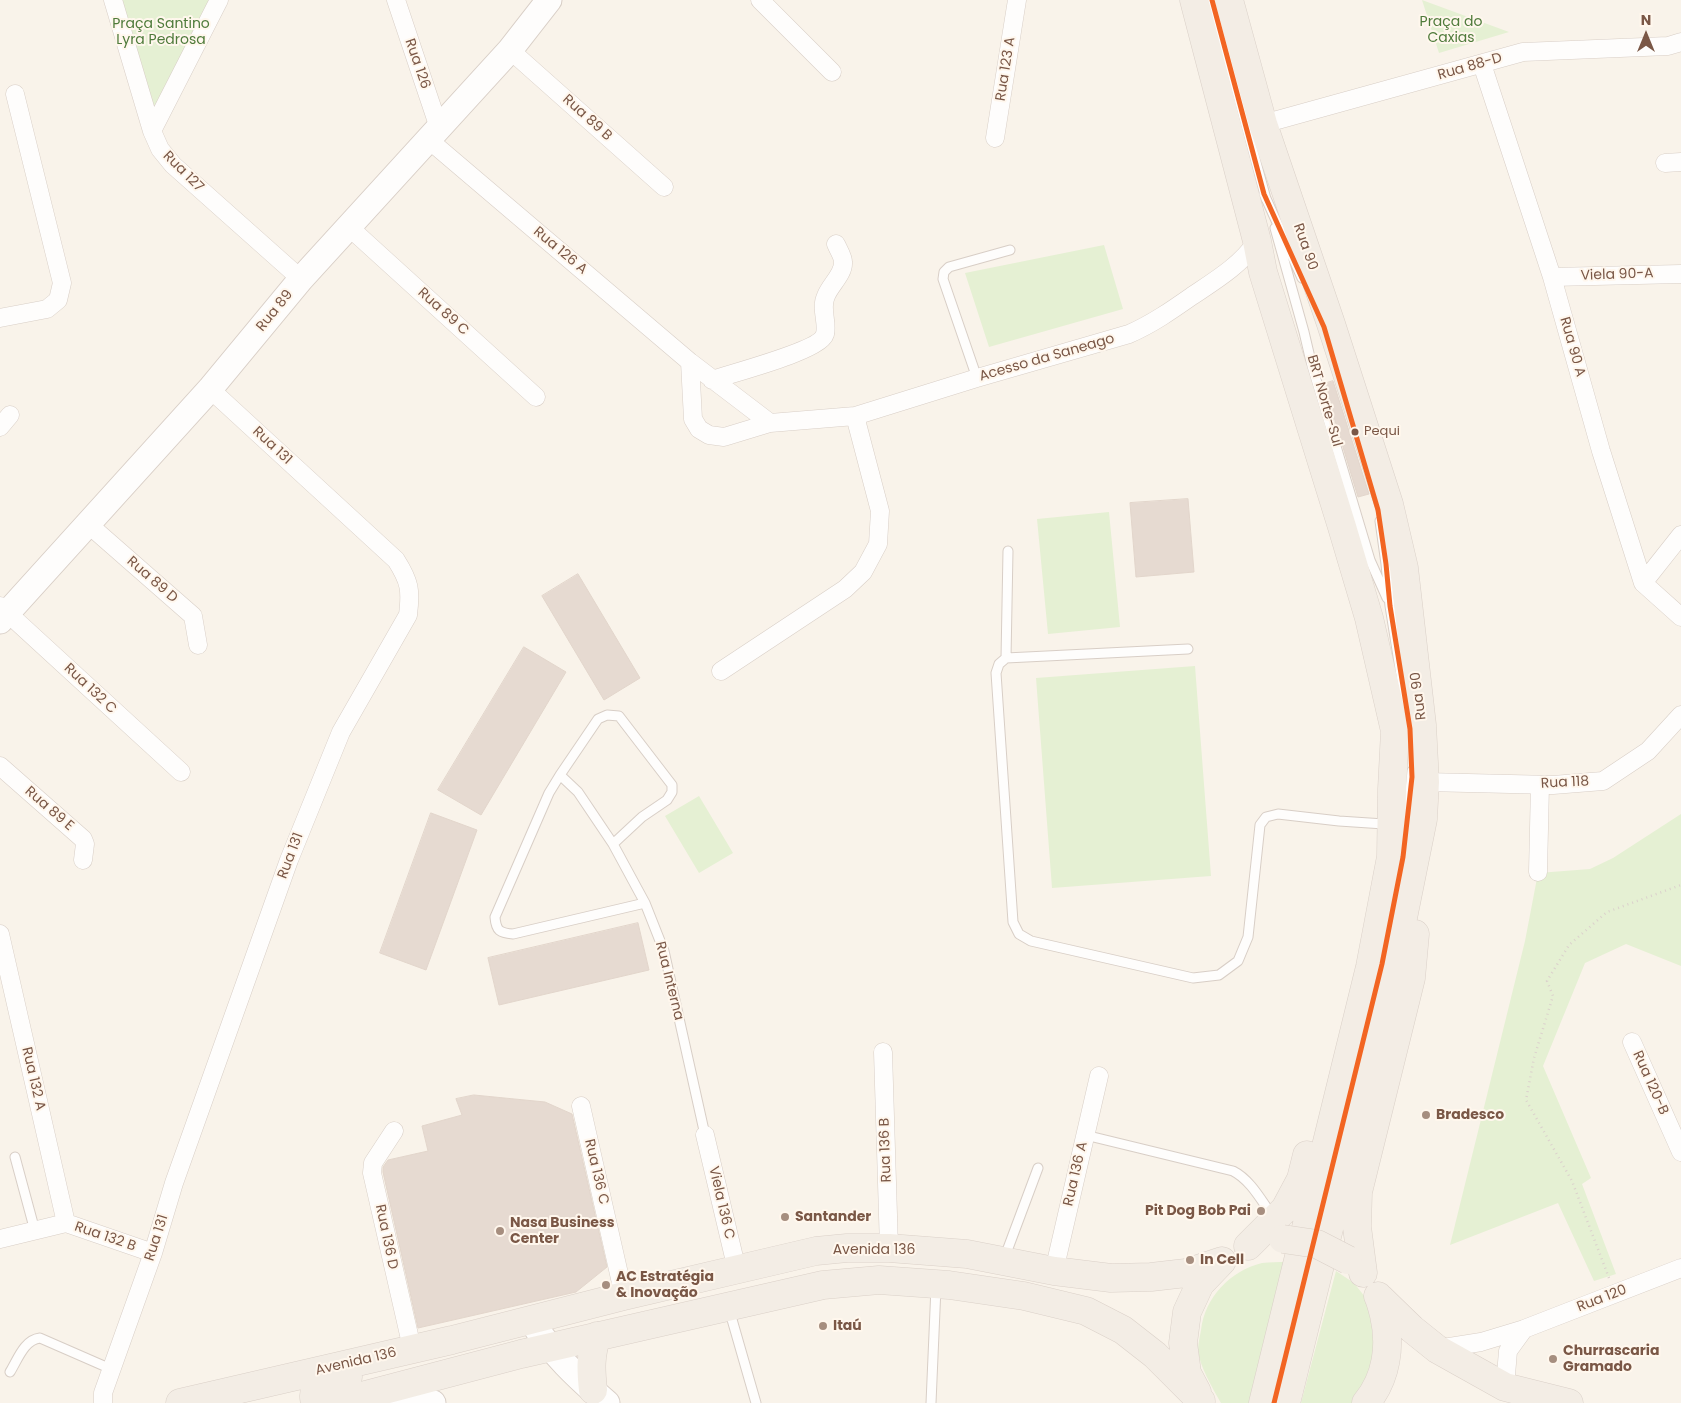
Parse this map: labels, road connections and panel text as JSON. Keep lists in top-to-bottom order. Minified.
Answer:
{"streets":{"main road":["Rua 90","Avenida 136"],"street":["Rua 126","Rua 88-D","Rua 123 A","Rua 89 B","Rua 127","Rua 126 A","Viela 90-A","Rua 89","Rua 89 C","Rua 90 A","Acesso da Saneago","Rua 131","Rua 89 D","Rua 132 C","Rua 118","Rua 89 E","Rua 132 A","Rua 120-B","Rua 136 B","Rua 136 C","Rua 136 A","Viela 136 C","Rua 132 B","Rua 136 D","Rua 120"],"lane":["BRT Norte-Sul","Rua Interna"]},"crossings":[["Rua 126","Rua 126 A"],["Rua 126","Rua 89"],["Rua 88-D","Rua 90"],["Rua 88-D","Rua 90 A"],["Rua 89 B","Rua 89"],["Rua 127","Rua 89"],["Rua 90","Acesso da Saneago"],["Rua 90","Rua 118"],["Rua 126 A","Rua 89"],["Rua 126 A","Acesso da Saneago"],["Viela 90-A","Rua 90 A"],["Rua 89","Rua 89 C"],["Rua 89","Rua 131"],["Rua 89","Rua 89 D"],["Rua 89","Rua 132 C"],["Rua 131","Rua 132 B"],["Rua Interna","Viela 136 C"],["Rua 132 A","Rua 132 B"],["Rua 136 B","Avenida 136"],["Rua 136 C","Avenida 136"],["Rua 136 A","Avenida 136"],["Viela 136 C","Avenida 136"],["Rua 136 D","Avenida 136"]],"parks":["Praça do Caxias","Praça Santino Lyra Pedrosa"],"places":["Pequi","Bradesco","Pit Dog Bob Pai","Santander","Nasa Business Center","In Cell","AC Estratégia & Inovação","Itaú","Churrascaria Gramado"],"north":"top"}
